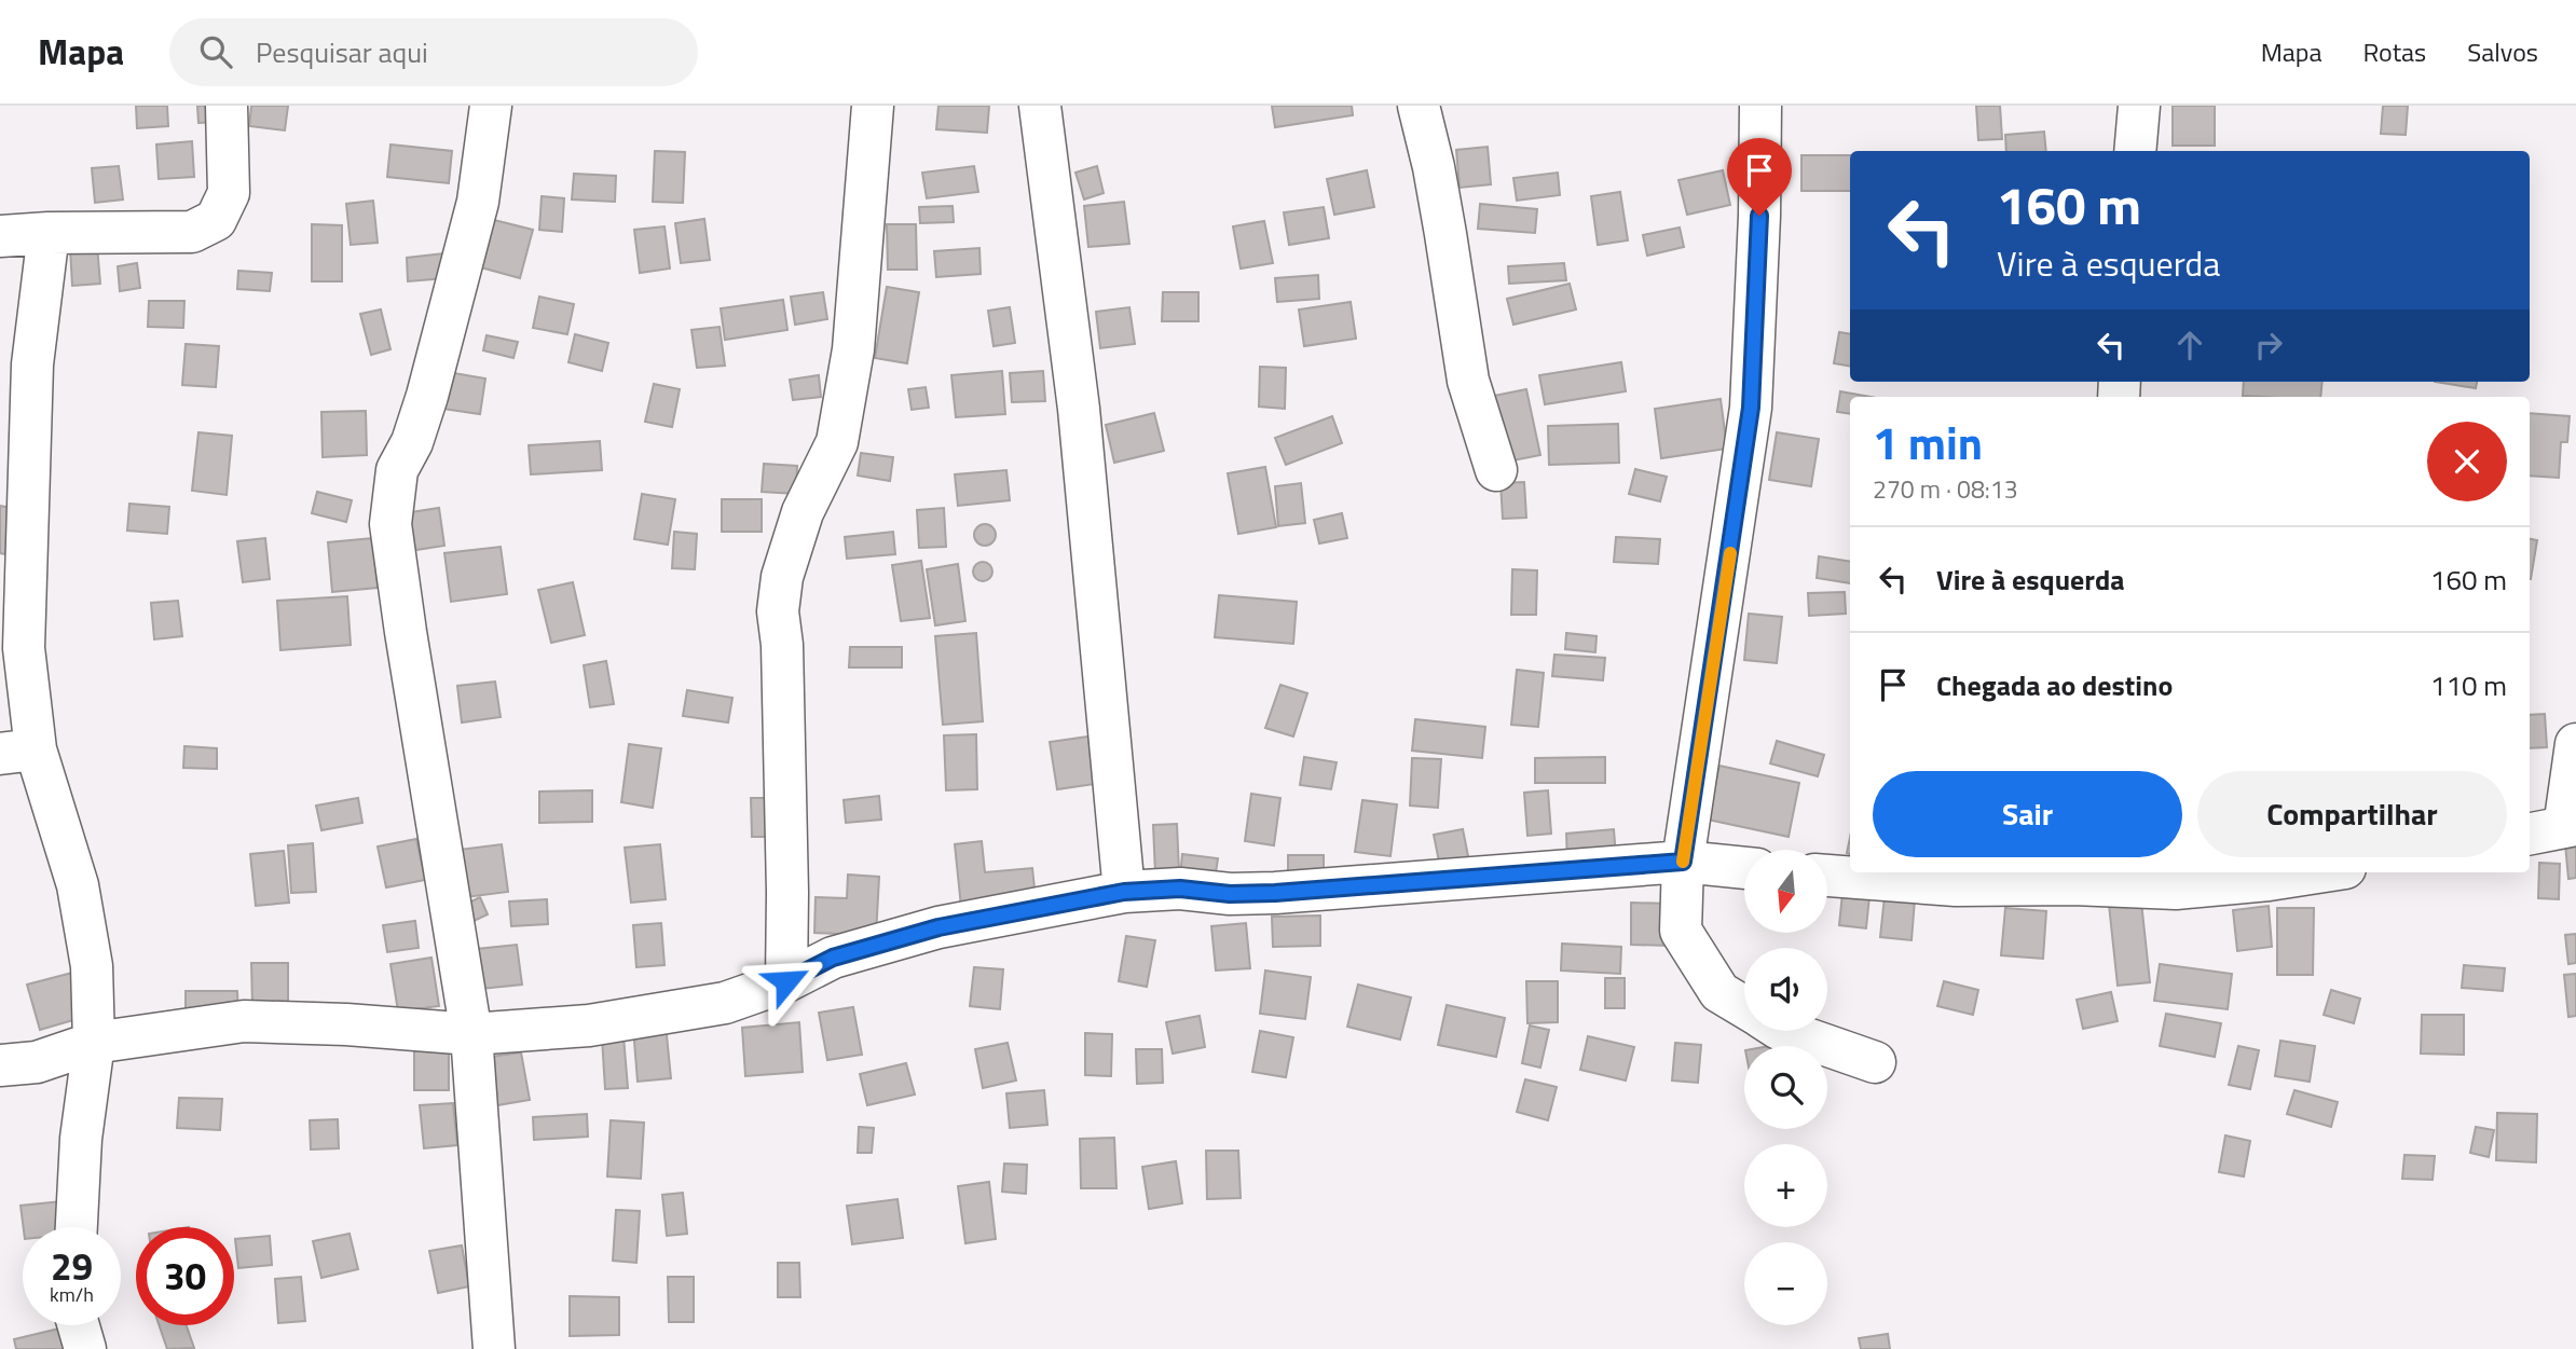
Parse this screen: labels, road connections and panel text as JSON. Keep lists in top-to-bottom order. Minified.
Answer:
{"north":"bottom","page":{"header":"Mapa","search":"Pesquisar aqui","nav":["Mapa","Rotas","Salvos"],"turn":["160 m","Vire à esquerda"],"heading":["1 min","270 m · 08:13"],"list":[{"name":"Vire à esquerda","value":"160 m"},{"name":"Chegada ao destino","value":"110 m"}],"buttons":["Sair","Compartilhar"],"map_buttons":["+","−"],"speed":"29 km/h","limit":"30"}}
